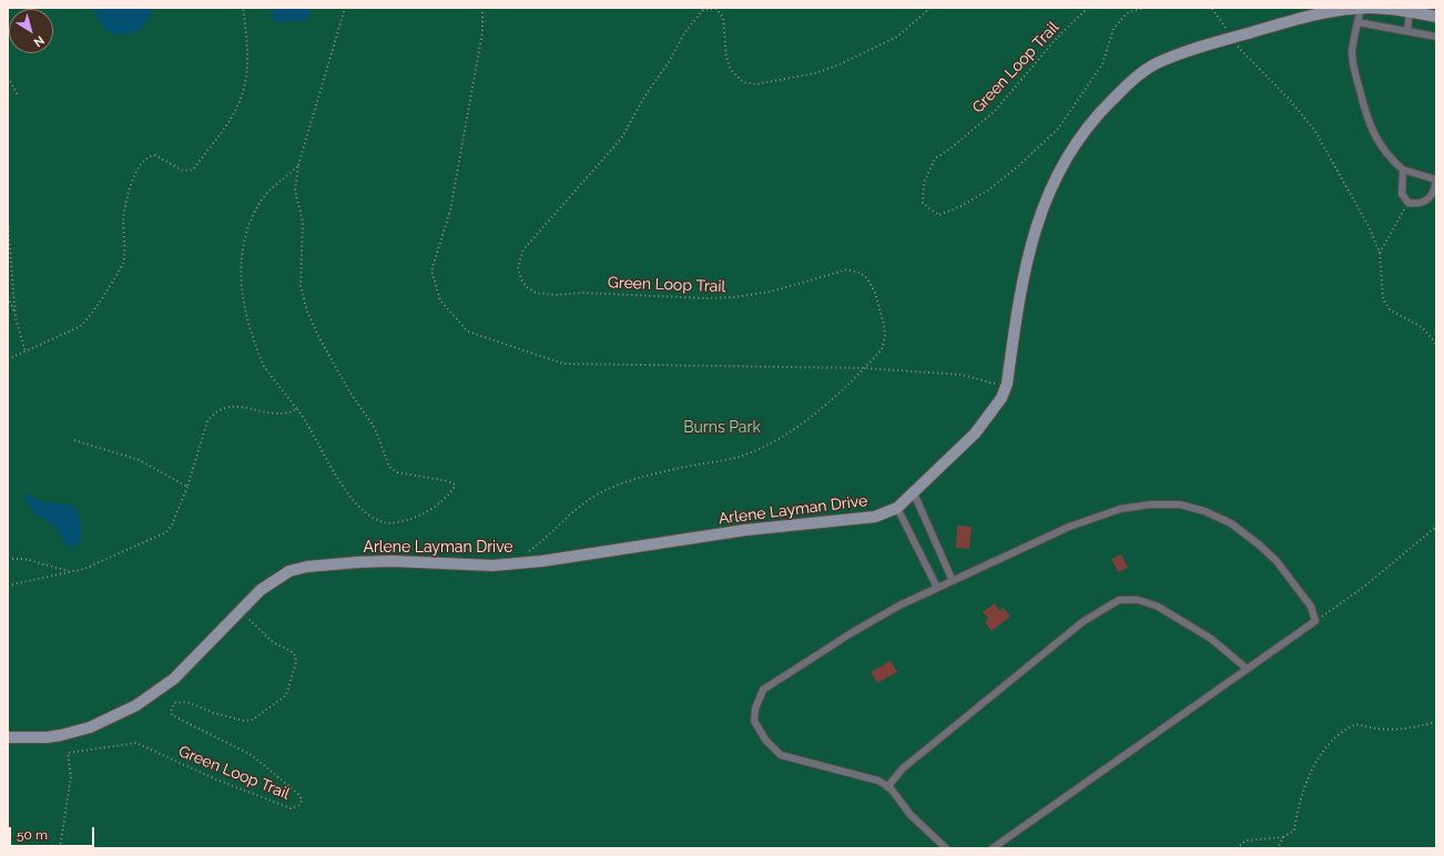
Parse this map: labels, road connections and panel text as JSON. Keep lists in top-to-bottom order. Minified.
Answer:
{"streets":{"street":["Arlene Layman Drive"],"path":["Green Loop Trail"]},"crossings":[["Green Loop Trail","Arlene Layman Drive"]],"parks":["Burns Park"],"scale_bar":"50 m","north":"bottom right"}
